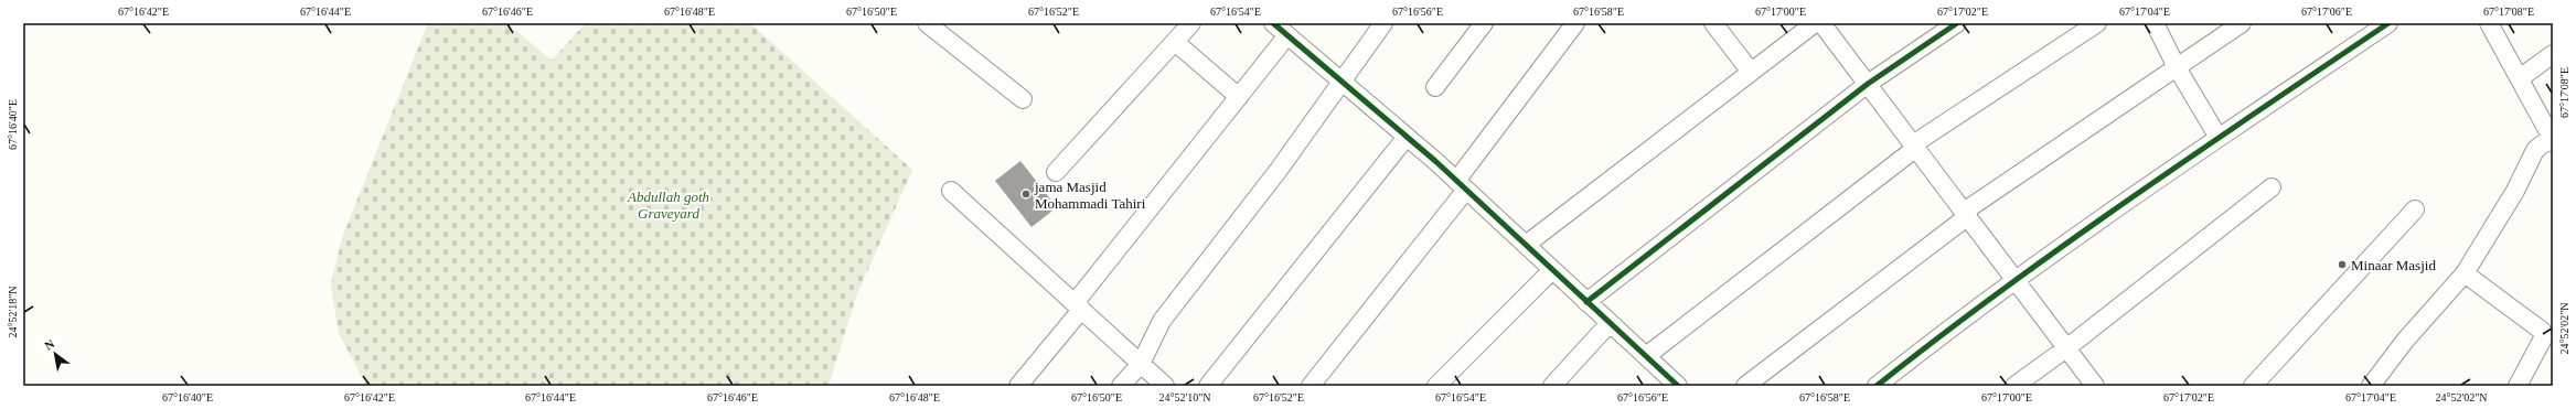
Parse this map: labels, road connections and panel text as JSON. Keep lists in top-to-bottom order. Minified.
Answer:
{"parks":["Abdullah goth Graveyard"],"places":["jama Masjid Mohammadi Tahiri","Minaar Masjid"],"north":"top left","coordinates":["67°16'42\"E","67°16'44\"E","67°16'46\"E","67°16'48\"E","67°16'50\"E","67°16'52\"E","67°16'54\"E","67°16'56\"E","67°16'58\"E","67°17'00\"E","67°17'02\"E","67°17'04\"E","67°17'06\"E","67°17'08\"E","67°16'40\"E","24°52'18\"N","24°52'02\"N","24°52'10\"N"]}
